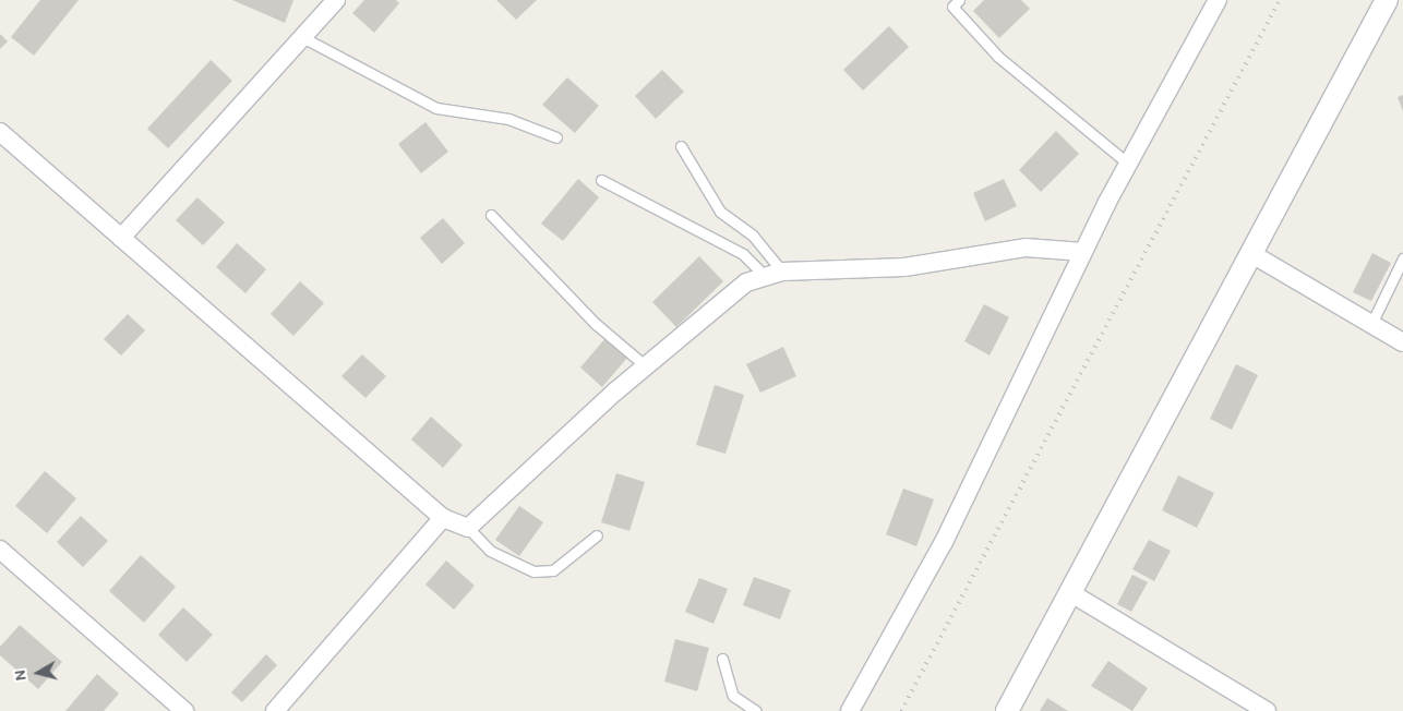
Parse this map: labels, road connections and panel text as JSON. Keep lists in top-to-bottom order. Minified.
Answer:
{"north":"left"}
